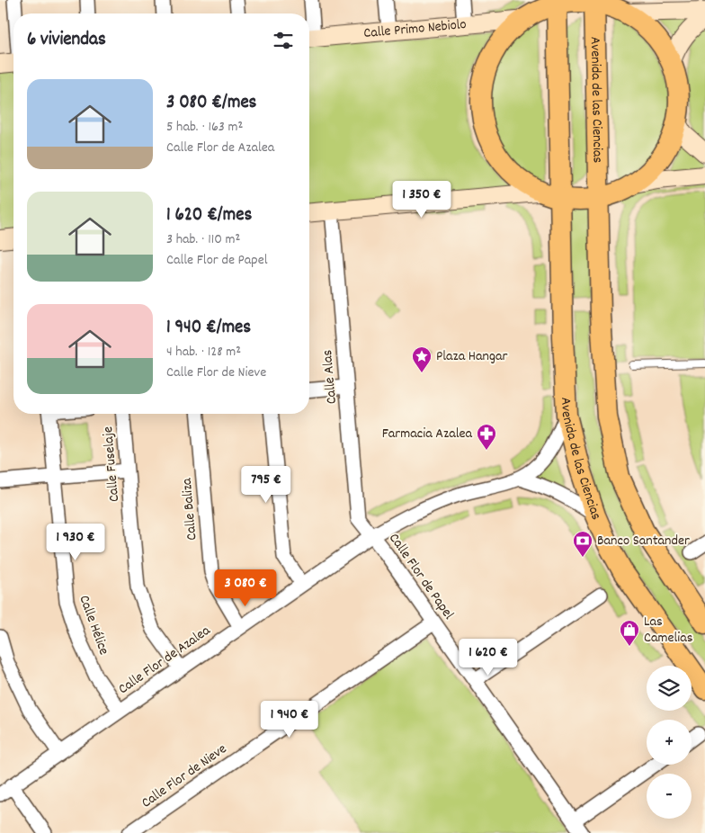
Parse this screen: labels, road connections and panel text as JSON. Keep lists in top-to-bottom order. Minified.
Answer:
{"streets":{"main road":["Avenida de las Ciencias"],"street":["Calle Primo Nebiolo","Calle Alas","Calle Fuselaje","Calle Baliza","Calle Flor de Papel","Calle Hélice","Calle Flor de Azalea","Calle Flor de Nieve"]},"crossings":[["Calle Alas","Calle Flor de Papel"],["Calle Alas","Calle Flor de Azalea"],["Calle Fuselaje","Calle Flor de Azalea"],["Calle Baliza","Calle Flor de Azalea"],["Calle Flor de Papel","Calle Flor de Azalea"],["Calle Flor de Papel","Calle Flor de Nieve"],["Calle Hélice","Calle Flor de Azalea"]],"places":{"place":["Plaza Hangar"],"pharmacy":["Farmacia Azalea"],"bank":["Banco Santander"],"shop":["Las Camelias"]},"page":{"heading":"6 viviendas","list":[{"name":"3 080 €/mes","note":"5 hab. · 163 m² · Calle Flor de Azalea"},{"name":"1 620 €/mes","note":"3 hab. · 110 m² · Calle Flor de Papel"},{"name":"1 940 €/mes","note":"4 hab. · 128 m² · Calle Flor de Nieve"}],"price":["1 350 €","795 €","1 930 €","3 080 €","1 620 €","1 940 €"],"map_buttons":["+","−"]}}
